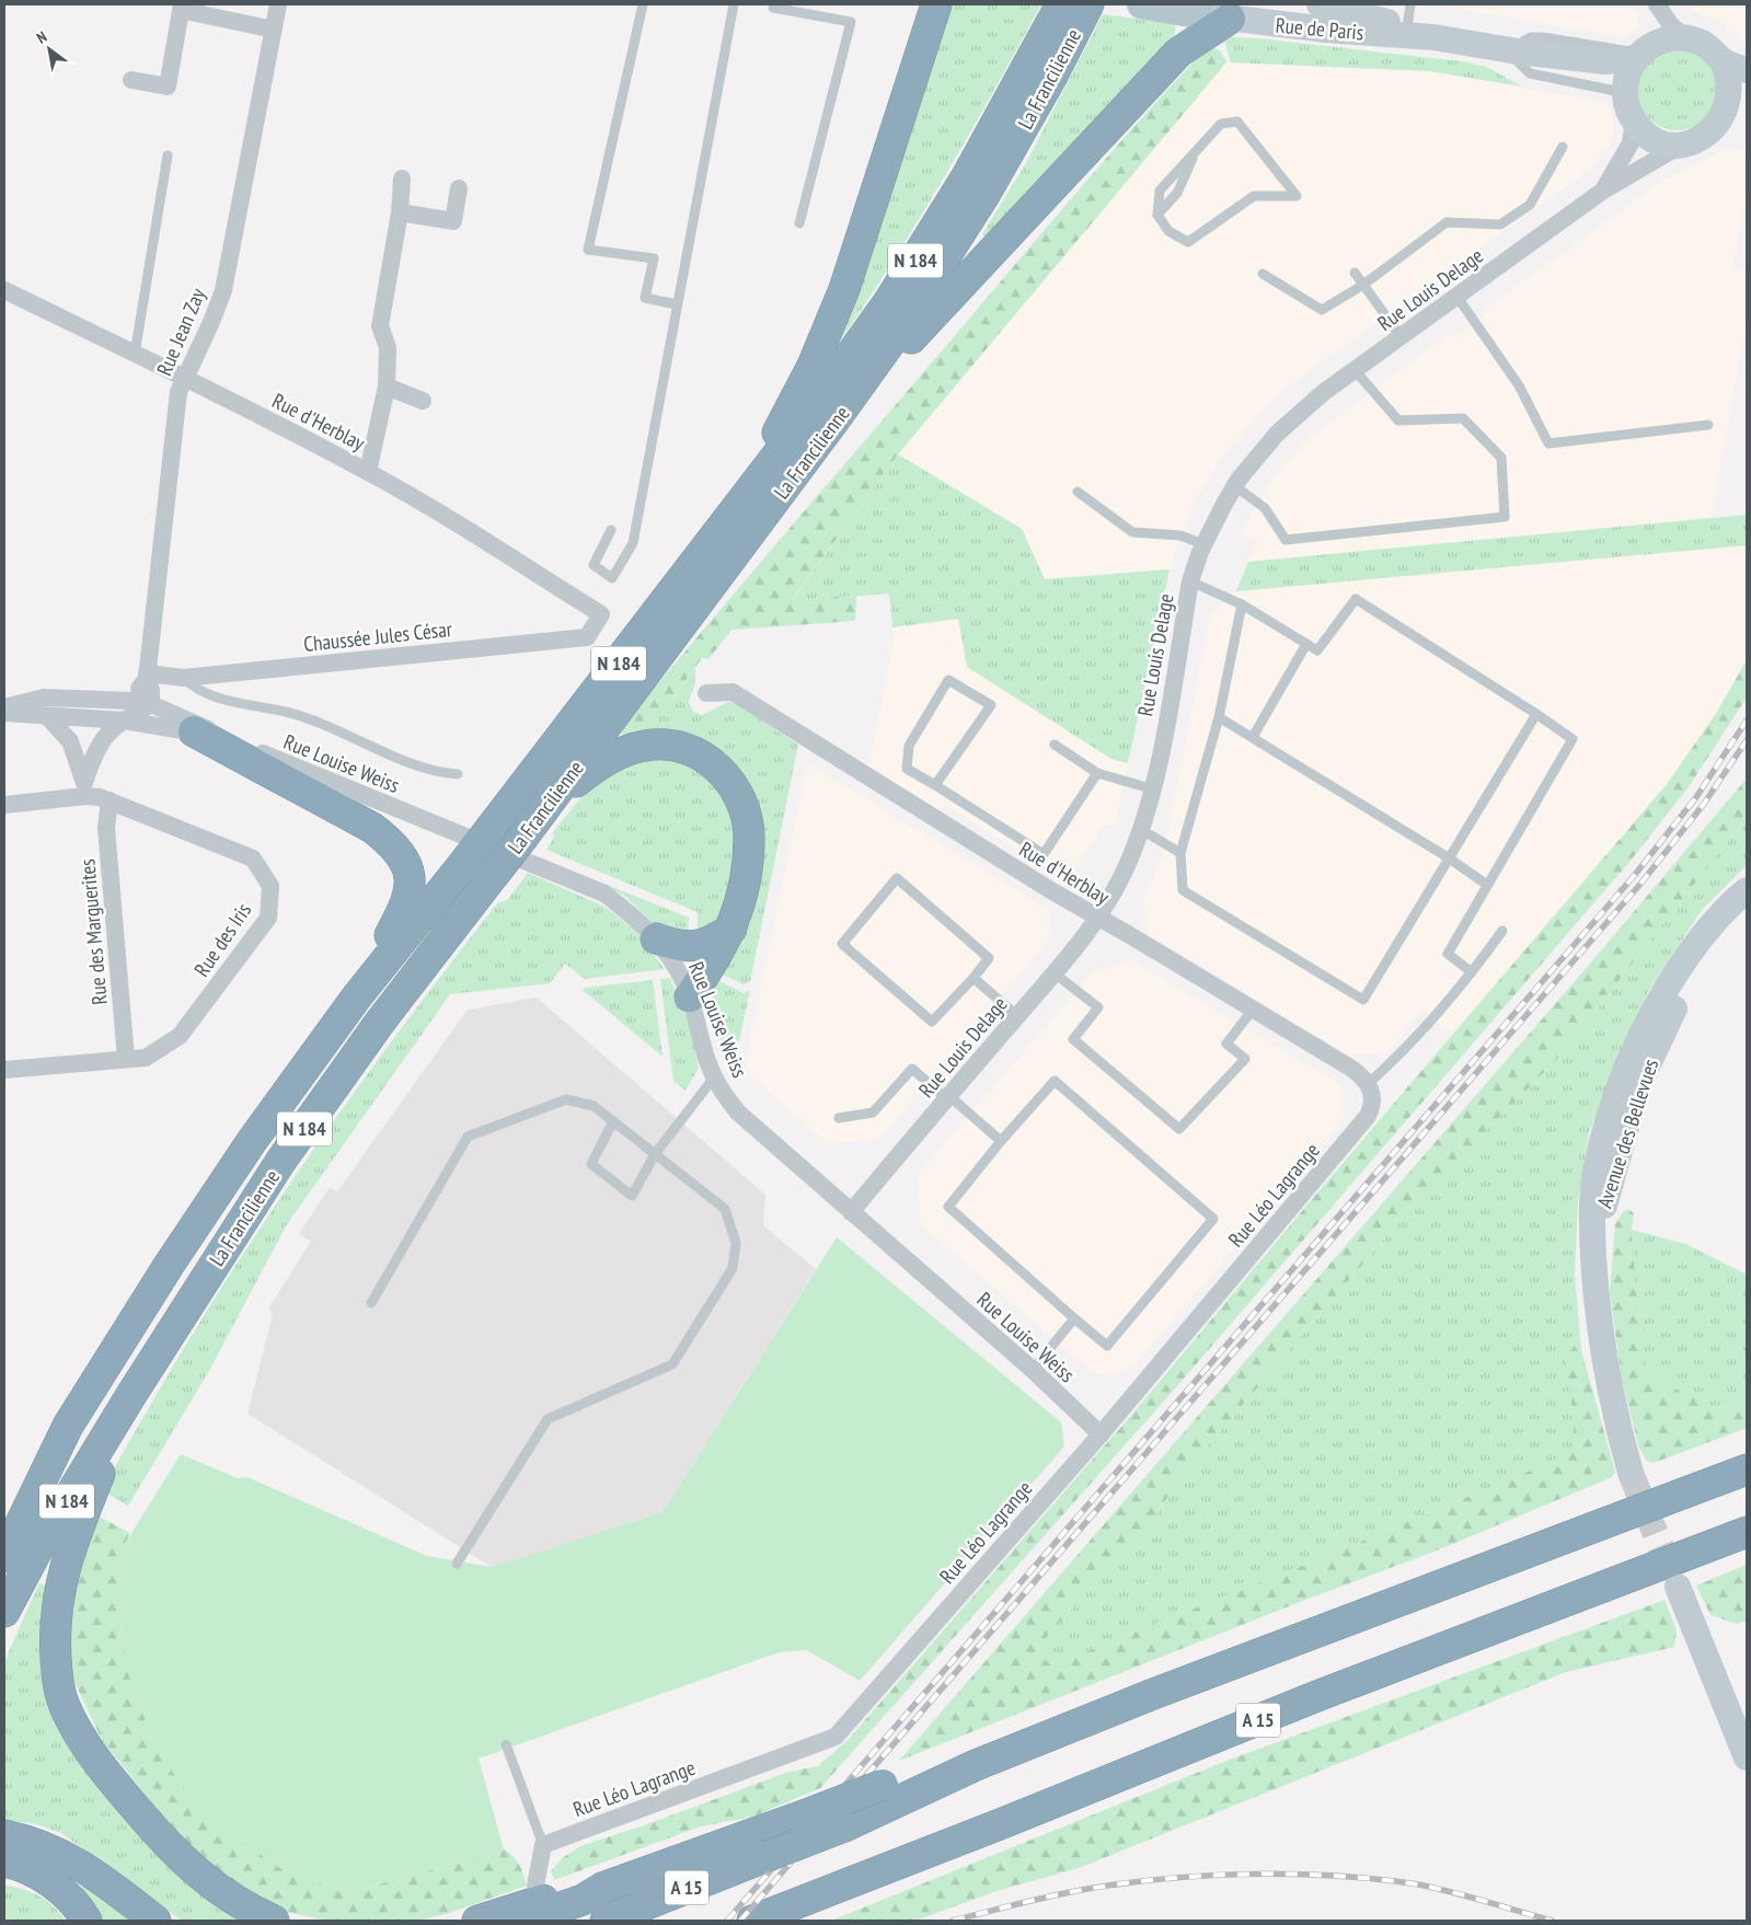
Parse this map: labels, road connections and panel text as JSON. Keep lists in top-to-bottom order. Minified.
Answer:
{"streets":{"highway":["La Francilienne","N 184","A 15"],"main road":["Rue de Paris"],"street":["Rue Louis Delage","Rue Jean Zay","Rue d'Herblay","Chaussée Jules César","Rue Louise Weiss","Rue des Marguerites","Rue des Iris","Avenue des Bellevues","Rue Léo Lagrange"]},"crossings":[["Rue de Paris","Rue Louis Delage"],["Rue Louis Delage","Rue d'Herblay"],["Rue Louis Delage","Rue Louise Weiss"],["Rue Jean Zay","Rue d'Herblay"],["Rue Jean Zay","Chaussée Jules César"],["Rue Jean Zay","Rue Louise Weiss"],["Rue d'Herblay","Chaussée Jules César"],["Rue d'Herblay","Rue Léo Lagrange"],["Chaussée Jules César","Rue Louise Weiss"],["Rue Louise Weiss","Rue Léo Lagrange"],["Rue des Marguerites","Rue des Iris"]],"north":"top left"}
